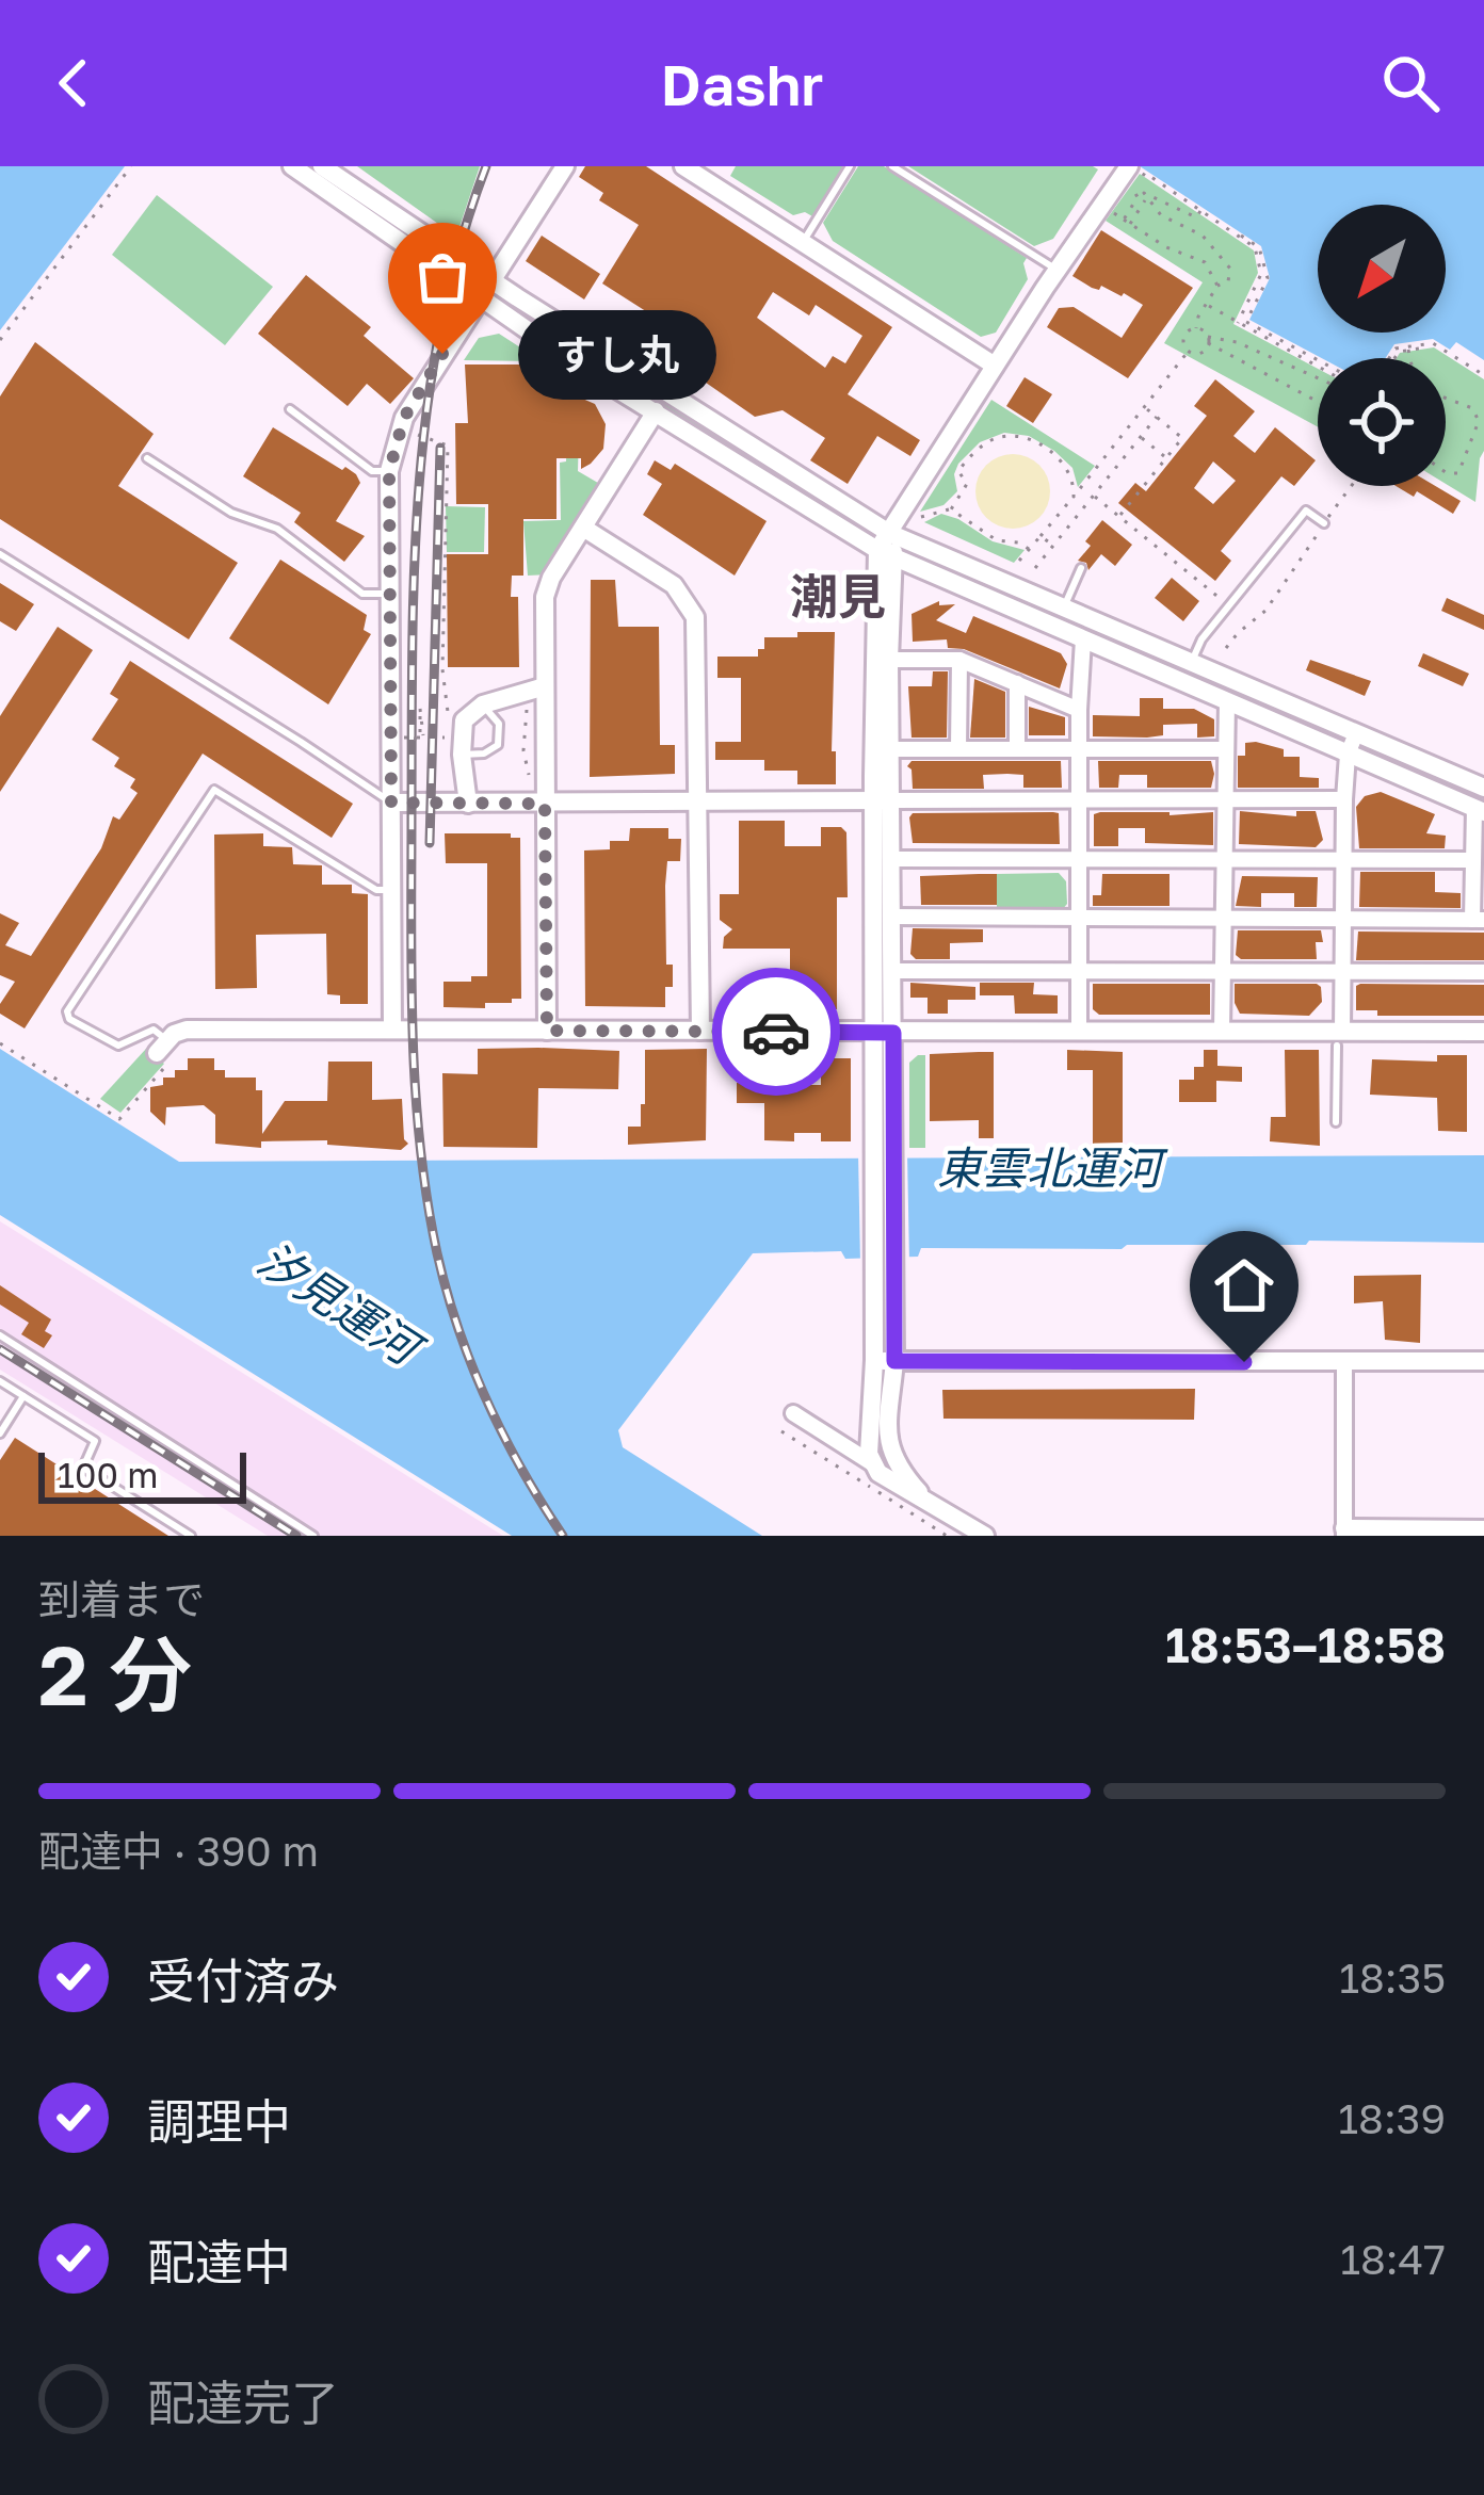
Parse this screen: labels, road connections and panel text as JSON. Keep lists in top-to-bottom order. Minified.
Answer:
{"districts":["潮見"],"water":["東雲北運河","汐見運河"],"places":["すし丸"],"scale_bar":"100 m","north":"bottom left","page":{"header":"Dashr","bubble":"すし丸","scale":"100 m","heading":["2 分","到着まで","18:53–18:58"],"bar":"配達中 · 390 m","list":[["受付済み","18:35"],["調理中","18:39"],["配達中","18:47"],"配達完了"]}}
